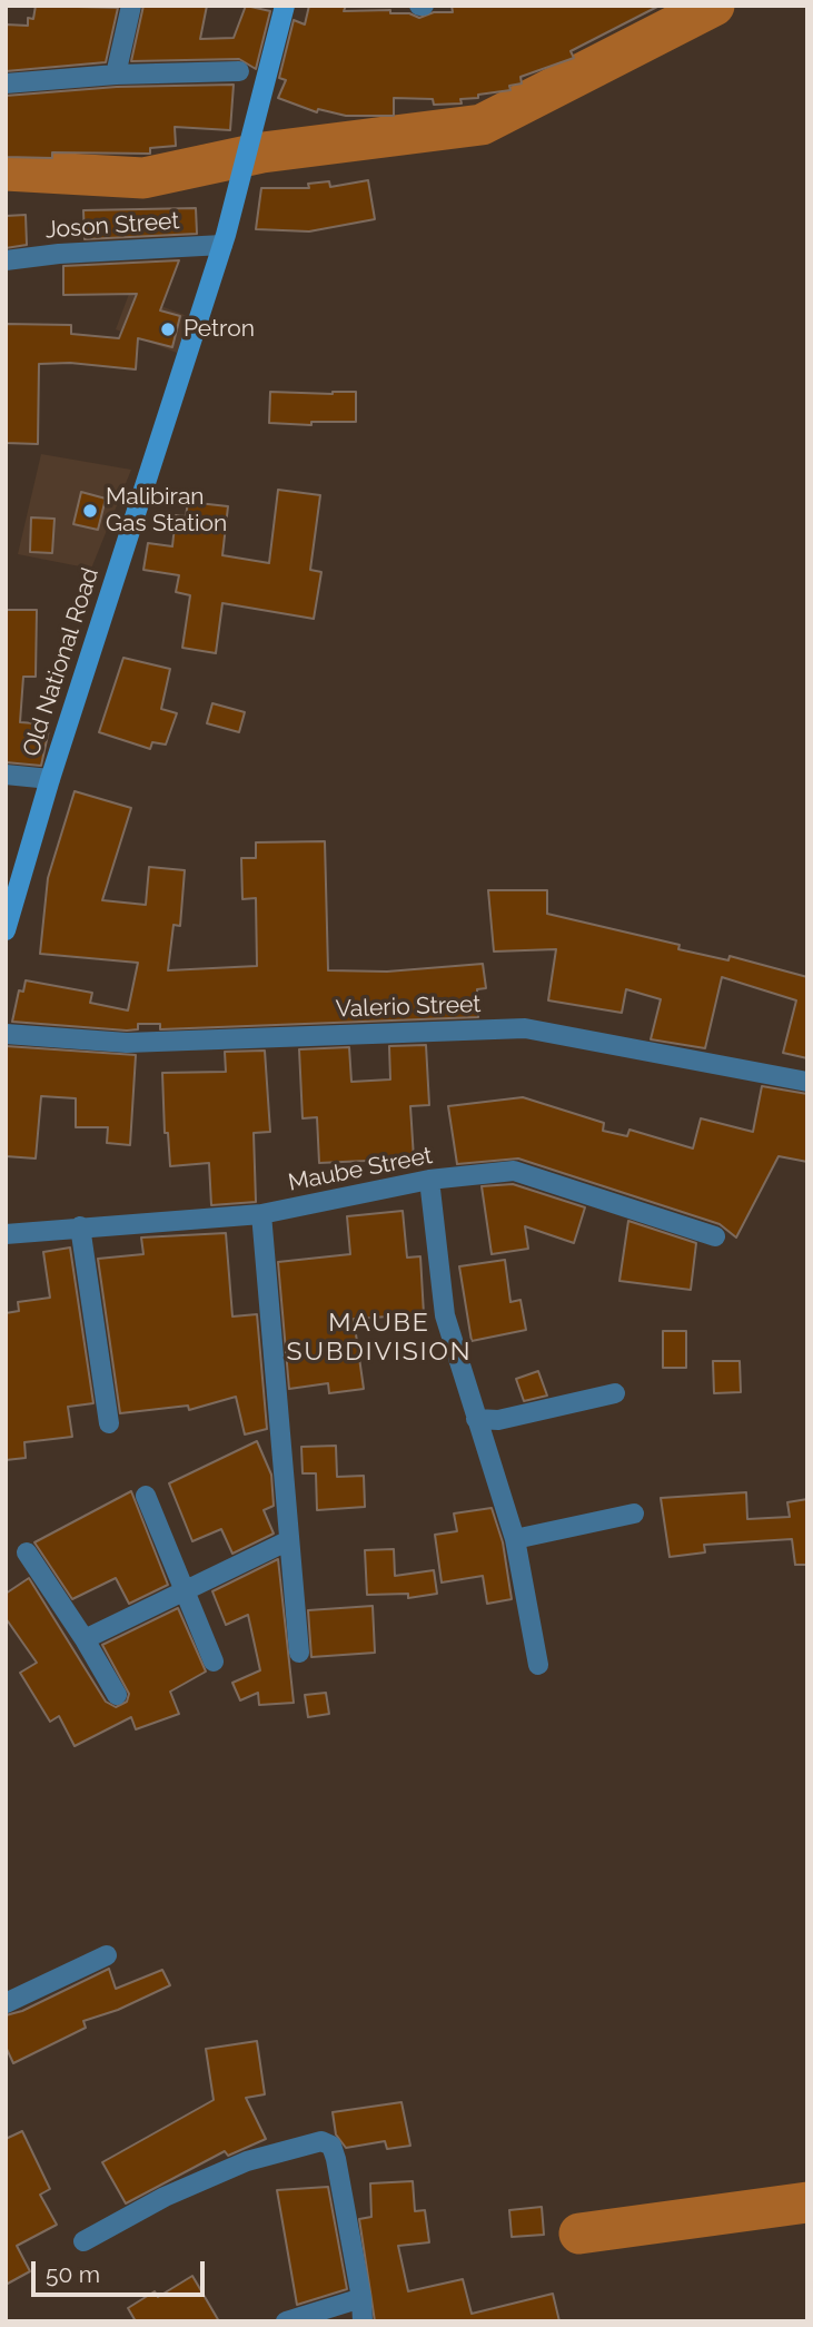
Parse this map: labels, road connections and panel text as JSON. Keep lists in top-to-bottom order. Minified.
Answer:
{"streets":{"main road":["Old National Road"],"street":["Joson Street","Valerio Street","Maube Street"]},"crossings":[["Joson Street","Old National Road"]],"districts":["MAUBE SUBDIVISION"],"places":["Petron","Malibiran Gas Station"],"scale_bar":"50 m"}
